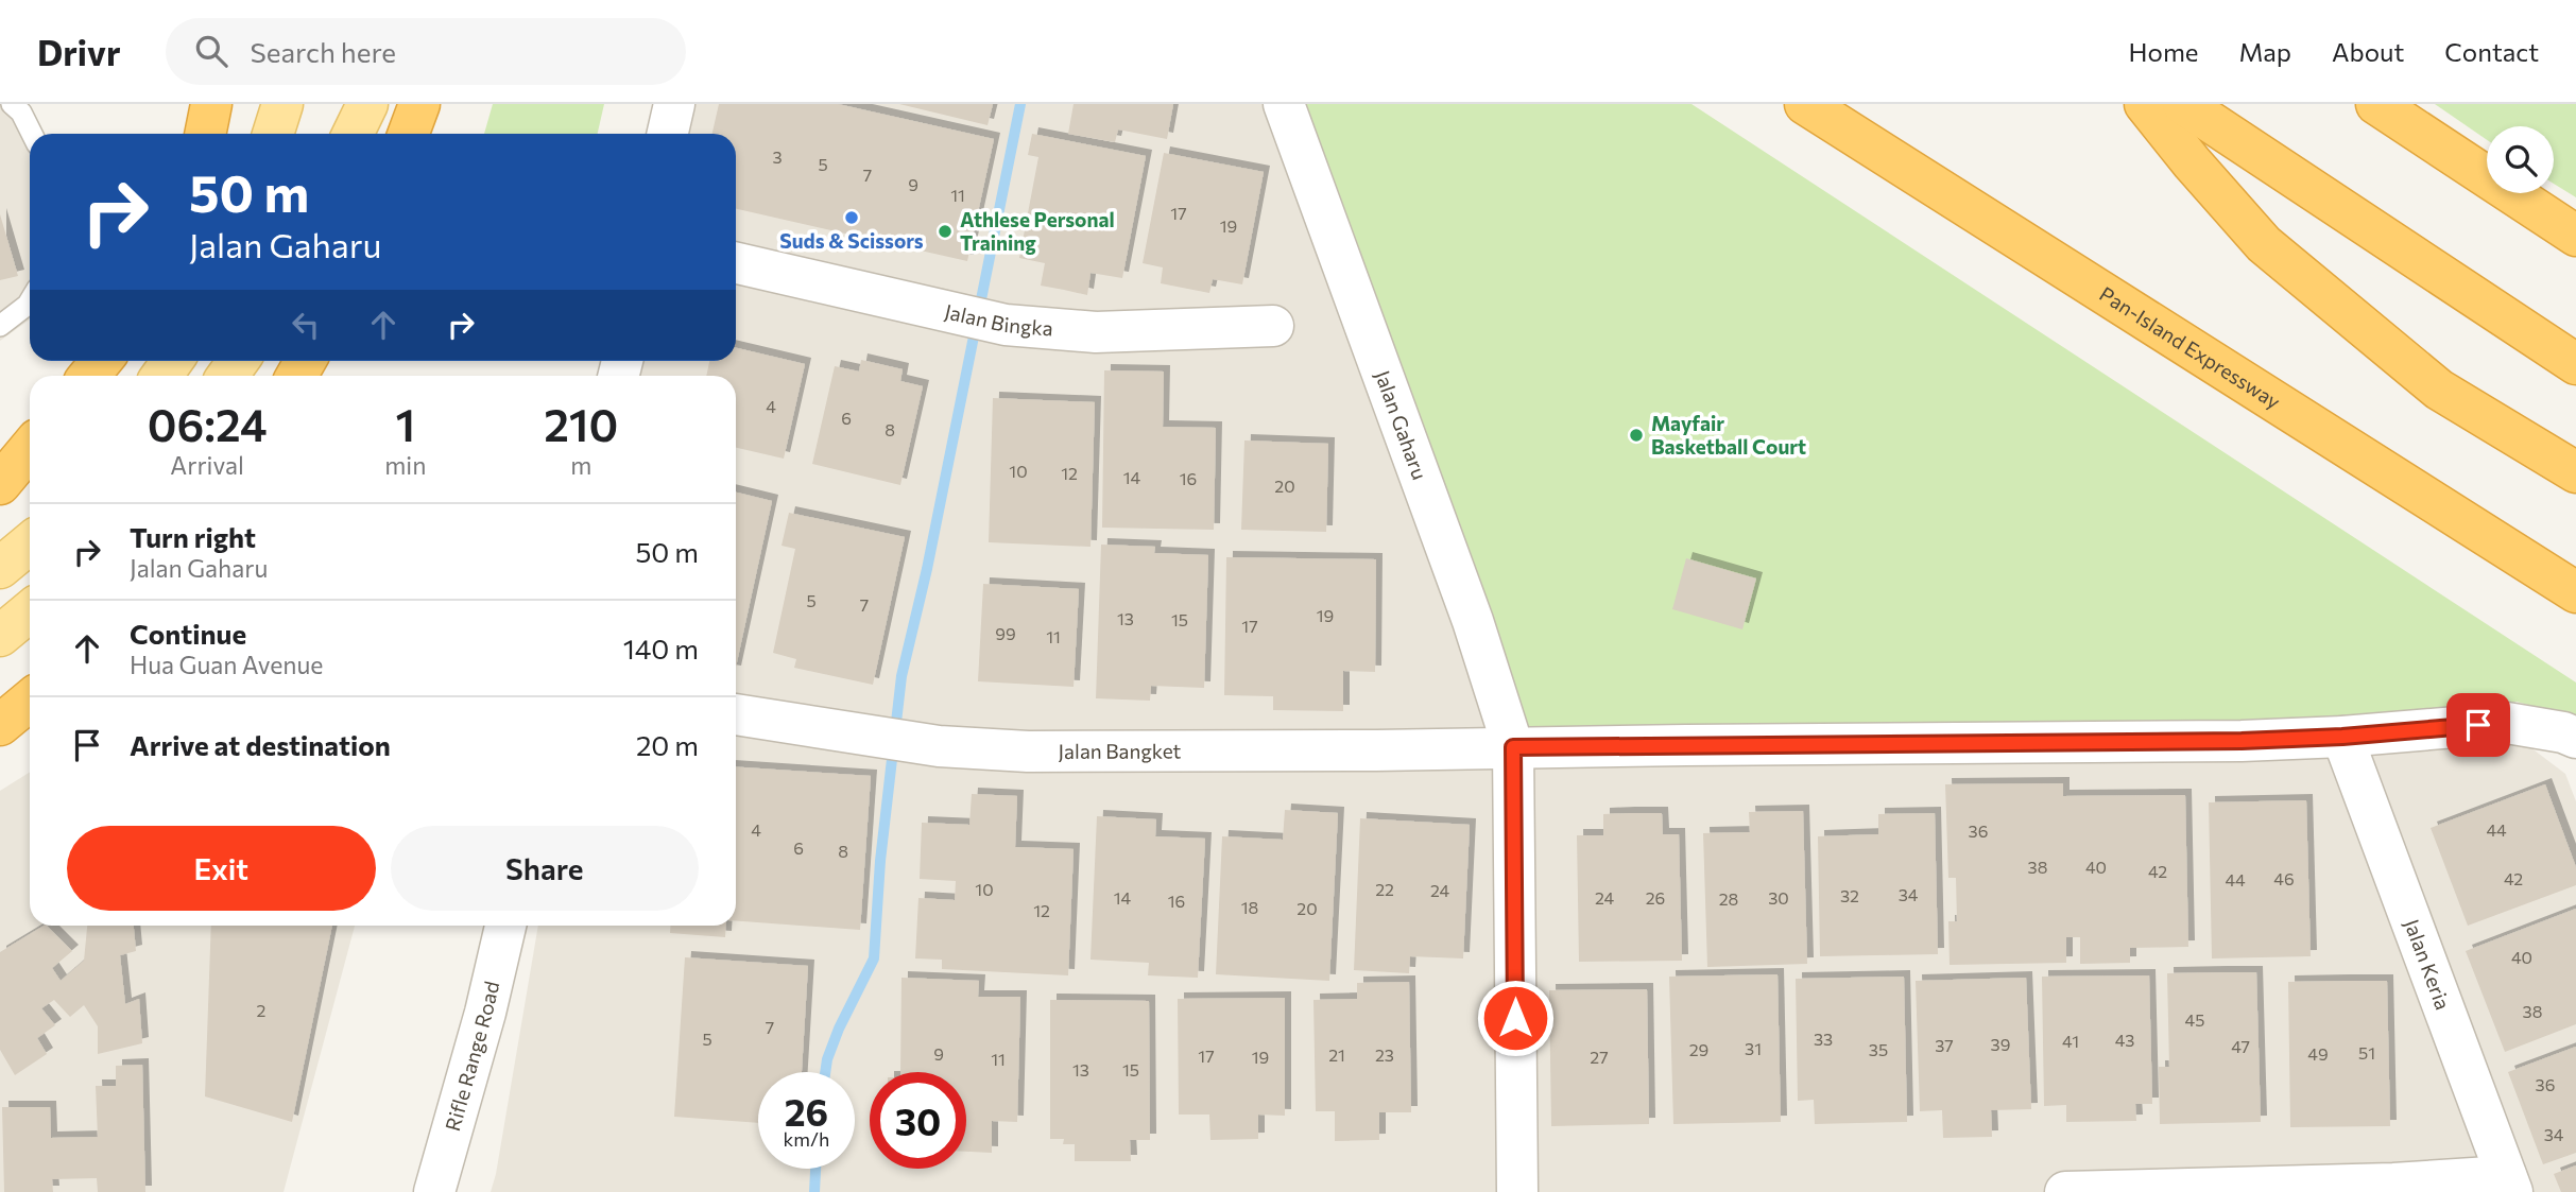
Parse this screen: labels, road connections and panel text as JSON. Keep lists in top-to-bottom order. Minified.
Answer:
{"streets":{"highway":["Pan-Island Expressway"],"street":["Jalan Bingka","Jalan Gaharu","Jalan Bangket","Jalan Keria","Rifle Range Road"]},"crossings":[["Jalan Gaharu","Jalan Bangket"]],"places":["Suds & Scissors","Athlese Personal Training","Mayfair Basketball Court"],"house_numbers":["3","5","7","9","11","17","19","4","6","8","10","12","14","16","20","5","7","19","13","15","17","99","11","4","44","36","6","8","38","40","42","46","42","44","10","22","24","34","32","14","24","26","30","28","16","18","20","12","40","2","38","45","7","5","33","43","41","39","37","47","31","29","35","51","9","49","21","23","17","19","27","11","13","15","36","34"],"page":{"header":"Drivr","search":"Search here","nav":["Home","Map","About","Contact"],"turn":["50 m","Jalan Gaharu"],"eta":["06:24","Arrival","1","min","210","m"],"list":[{"name":"Turn right","note":"Jalan Gaharu","value":"50 m"},{"name":"Continue","note":"Hua Guan Avenue","value":"140 m"},{"name":"Arrive at destination","value":"20 m"}],"buttons":["Exit","Share"],"speed":"26 km/h","limit":"30"}}
